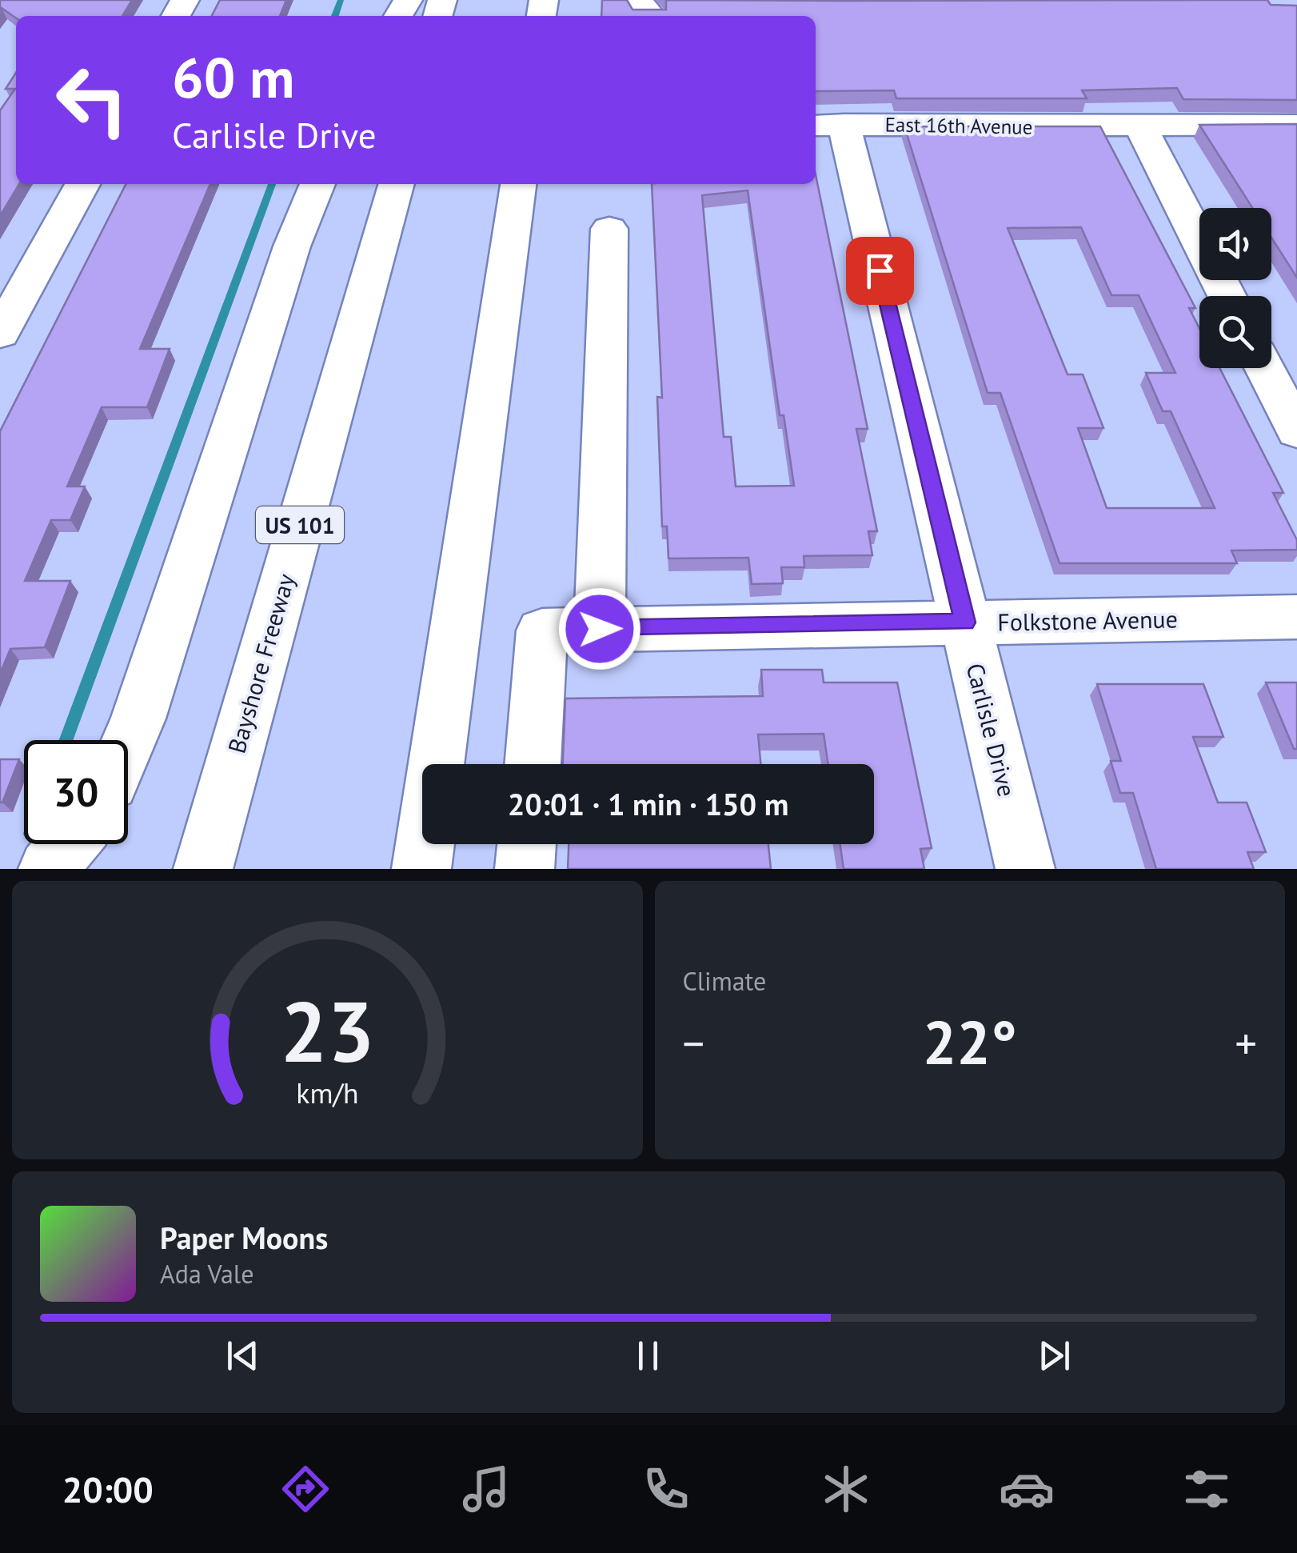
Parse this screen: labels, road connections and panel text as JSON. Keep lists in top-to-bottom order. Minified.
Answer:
{"streets":{"main road":["East 16th Avenue","US 101","Folkstone Avenue","Bayshore Freeway","Carlisle Drive"]},"crossings":[["East 16th Avenue","Carlisle Drive"],["Folkstone Avenue","Carlisle Drive"]],"page":{"turn":["60 m","Carlisle Drive"],"limit":"30","trip":"20:01 · 1 min · 150 m","tile":"Climate","heat":["−","22°","+"],"song":["Paper Moons","Ada Vale"],"tabs":"20:00","gauge":["23","km/h"]}}
